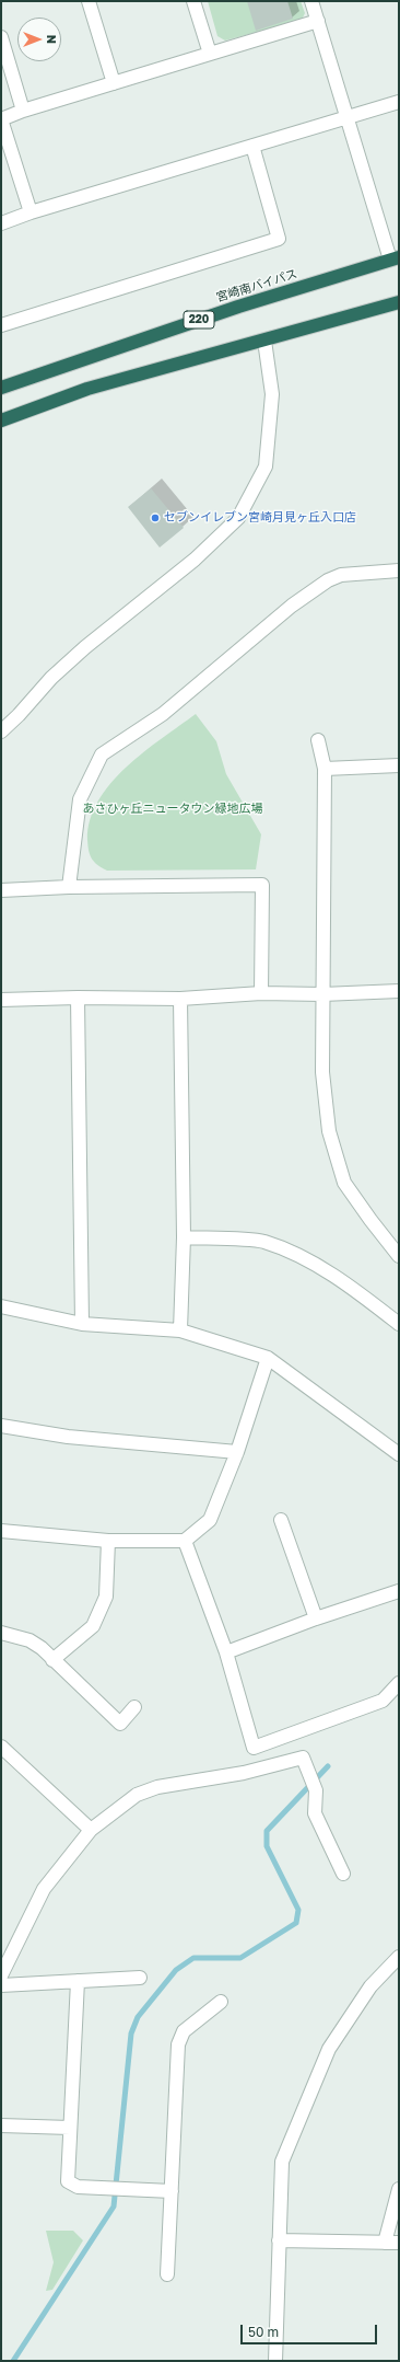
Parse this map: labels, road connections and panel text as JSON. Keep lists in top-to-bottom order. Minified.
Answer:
{"streets":{"highway":["宮崎南バイパス","220"]},"parks":["あさひヶ丘ニュータウン緑地広場"],"places":["セブンイレブン宮崎月見ヶ丘入口店"],"scale_bar":"50 m","north":"right"}
